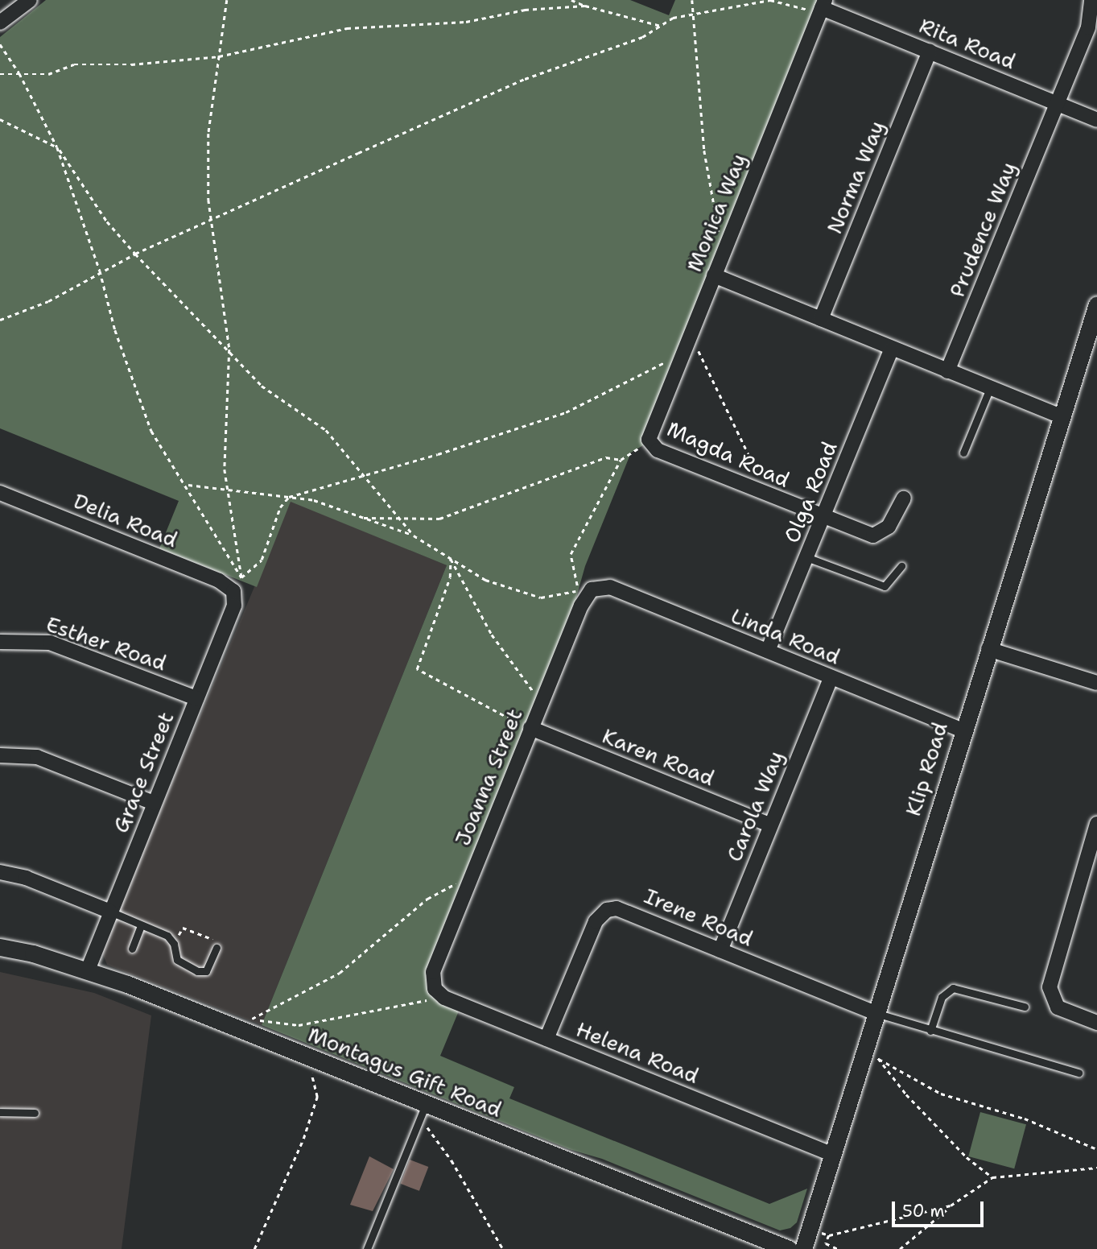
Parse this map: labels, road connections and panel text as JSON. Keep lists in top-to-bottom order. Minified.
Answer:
{"streets":{"street":["Rita Road","Norma Way","Monica Way","Prudence Way","Magda Road","Olga Road","Delia Road","Linda Road","Esther Road","Karen Road","Klip Road","Grace Street","Joanna Street","Carola Way","Irene Road","Helena Road","Montagus Gift Road"]},"crossings":[["Rita Road","Norma Way"],["Rita Road","Monica Way"],["Rita Road","Prudence Way"],["Monica Way","Magda Road"],["Magda Road","Olga Road"],["Olga Road","Linda Road"],["Delia Road","Grace Street"],["Linda Road","Klip Road"],["Linda Road","Joanna Street"],["Linda Road","Carola Way"],["Esther Road","Grace Street"],["Karen Road","Joanna Street"],["Karen Road","Carola Way"],["Klip Road","Irene Road"],["Klip Road","Helena Road"],["Grace Street","Montagus Gift Road"],["Joanna Street","Helena Road"],["Carola Way","Irene Road"],["Irene Road","Helena Road"]],"scale_bar":"50 m"}
